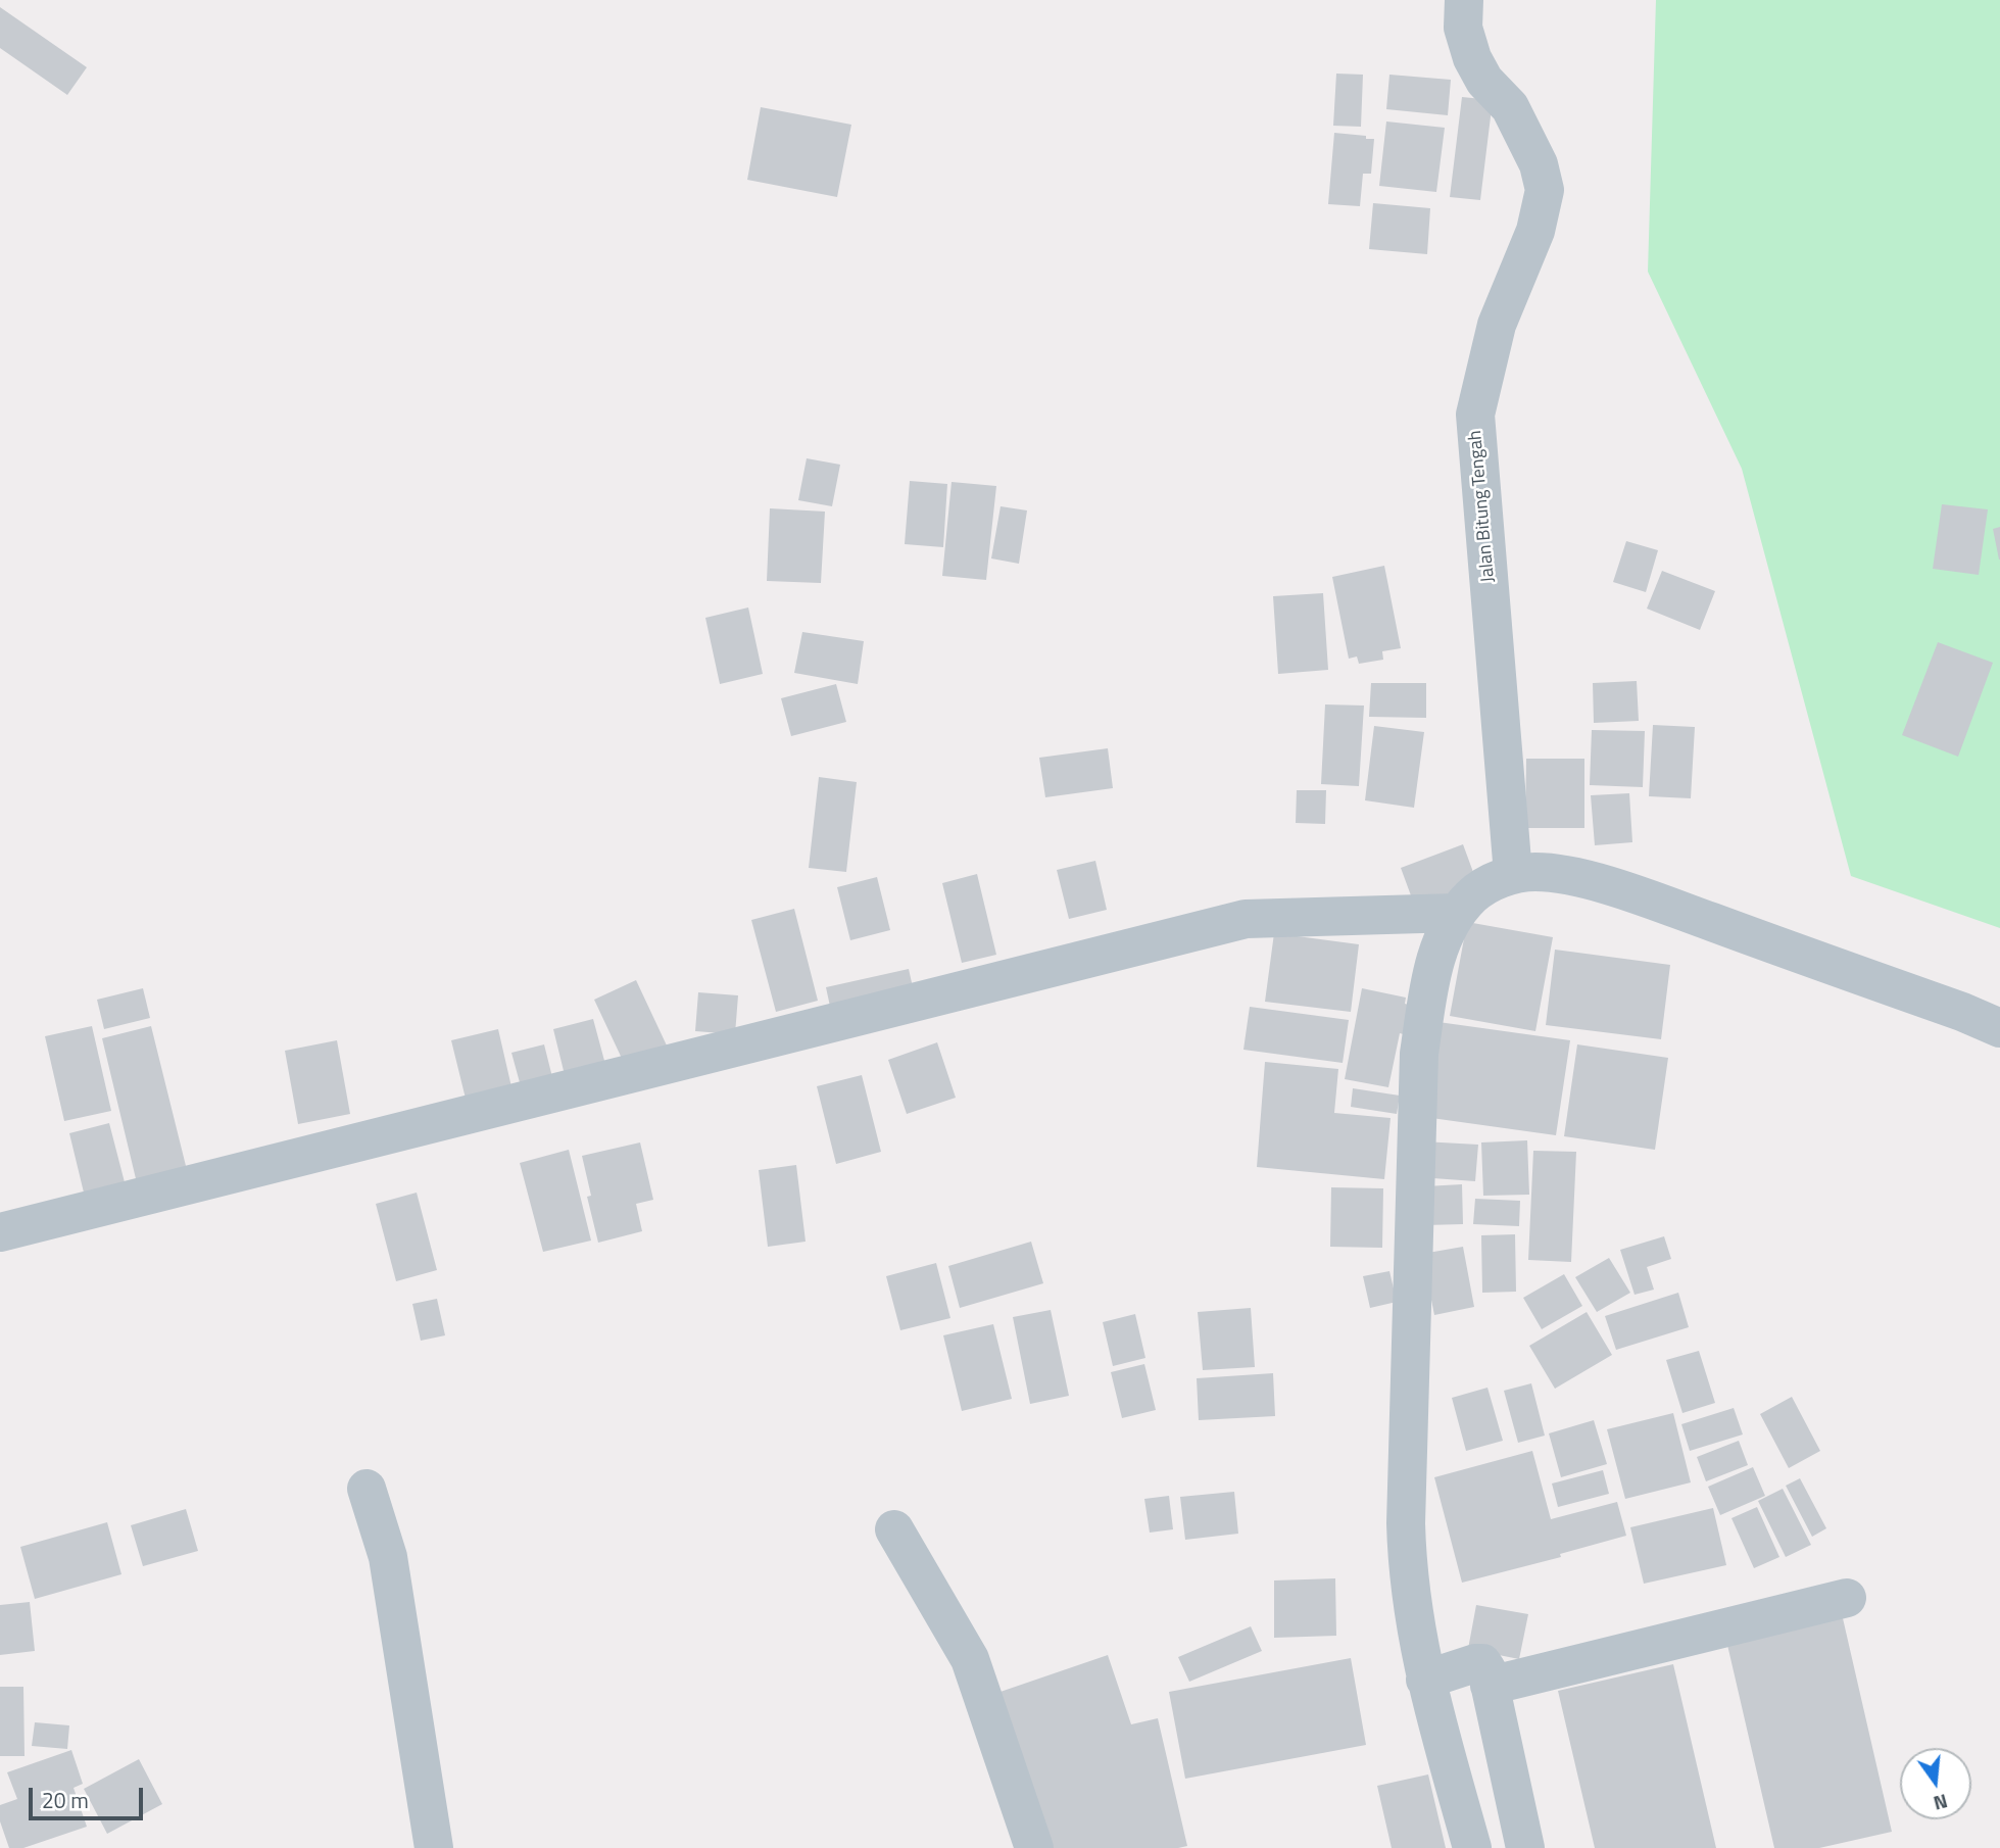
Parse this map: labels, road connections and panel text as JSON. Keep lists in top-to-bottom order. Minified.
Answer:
{"streets":{"street":["Jalan Bitung Tengah"]},"scale_bar":"20 m","north":"bottom"}
